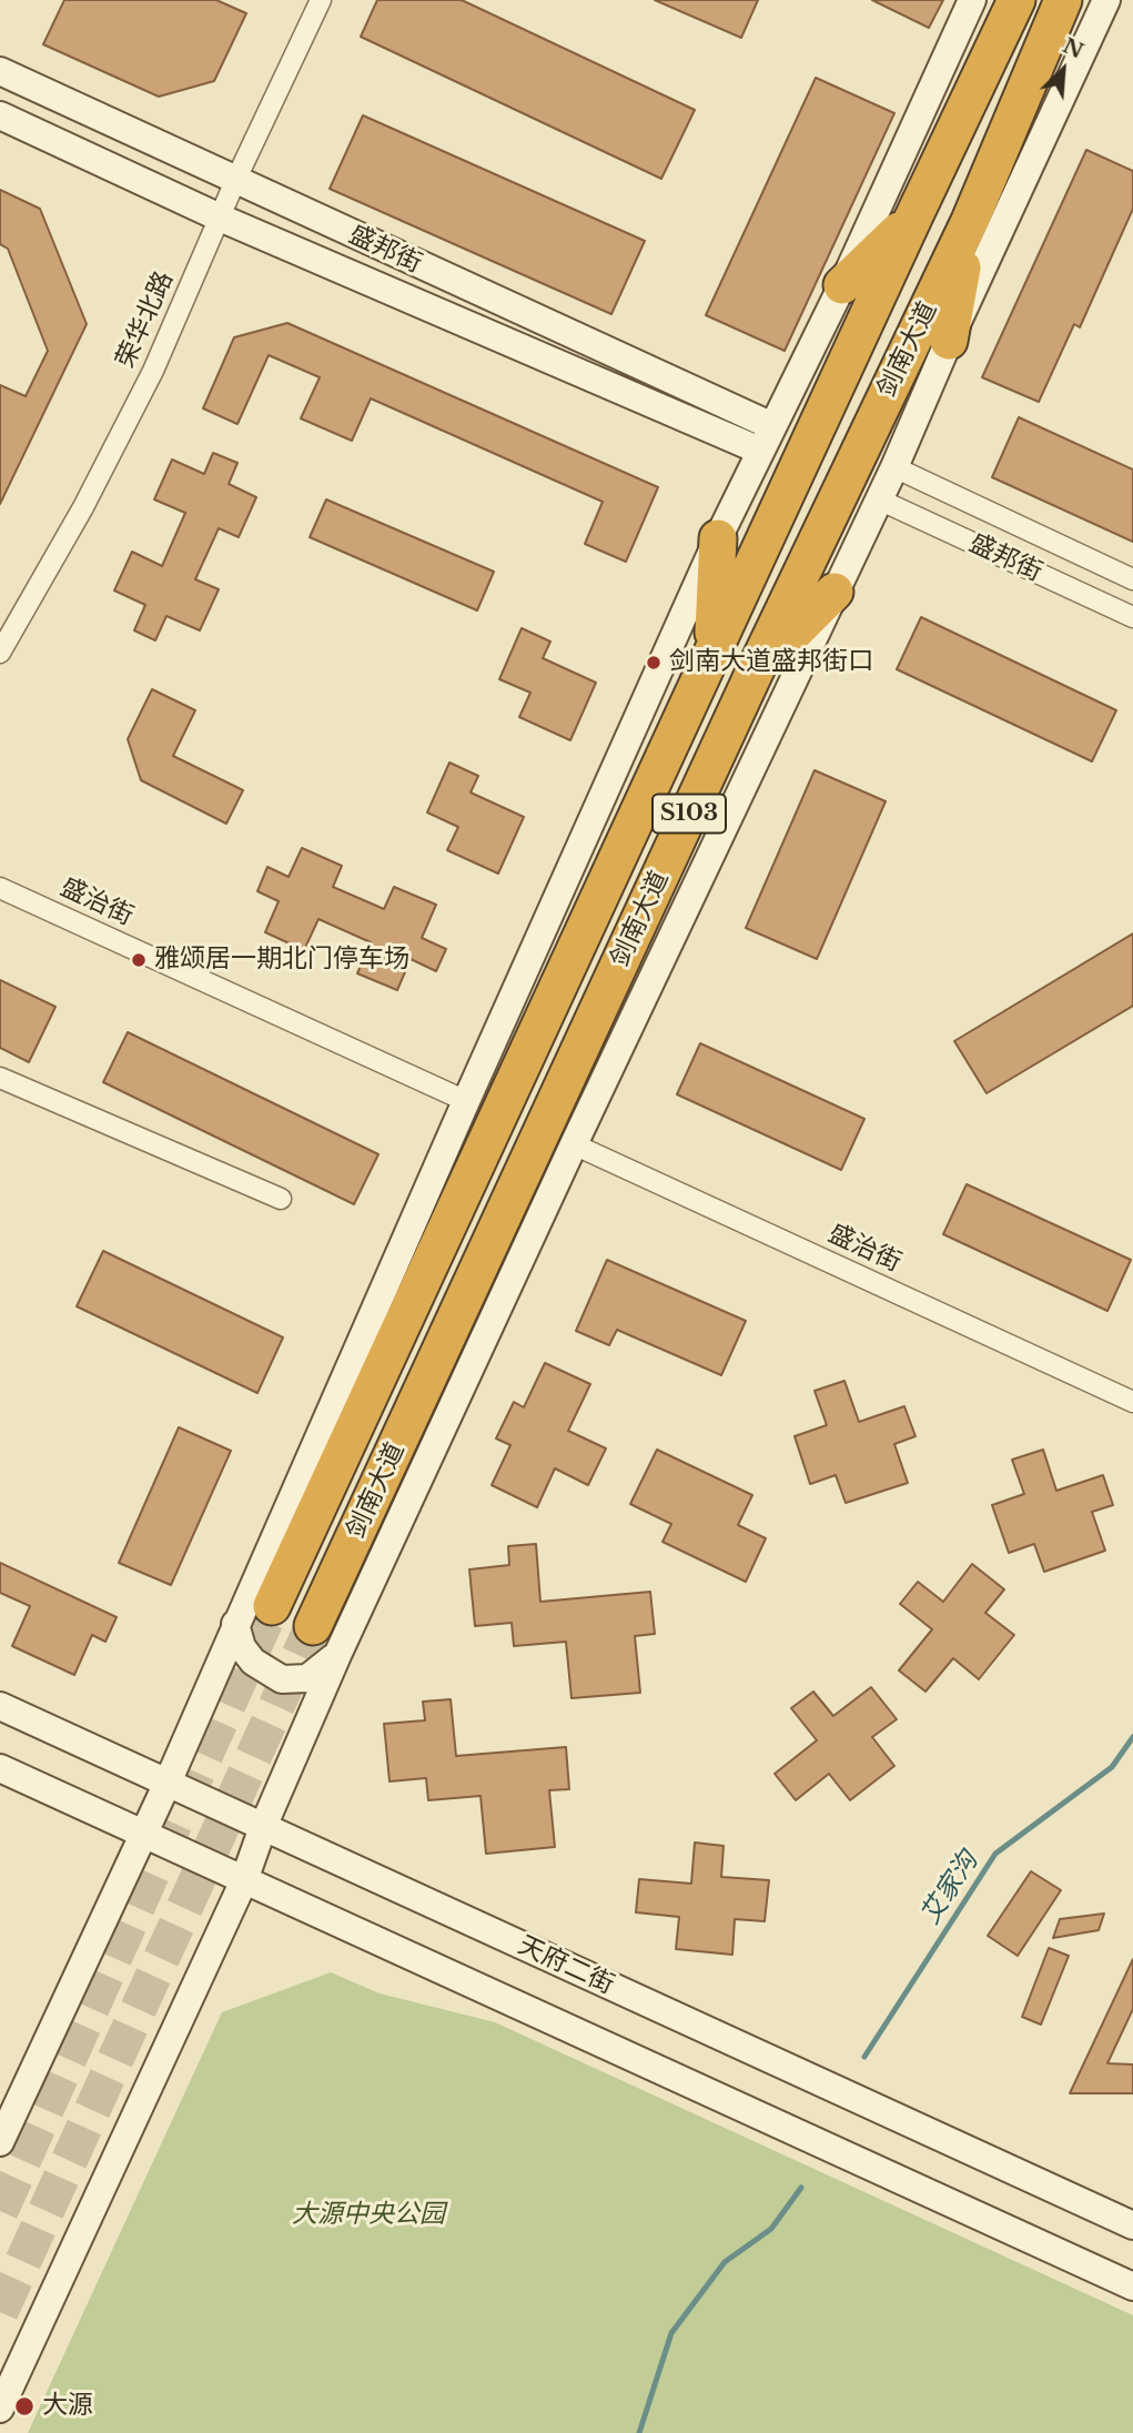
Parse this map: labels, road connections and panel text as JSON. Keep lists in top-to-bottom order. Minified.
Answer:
{"streets":{"highway":["剑南大道","S103"],"main road":["盛邦街","天府二街"],"street":["荣华北路","盛治街"]},"crossings":[["盛邦街","荣华北路"]],"water":["艾家沟"],"parks":["大源中央公园"],"places":["剑南大道盛邦街口","雅颂居一期北门停车场","大源"],"north":"top right"}
